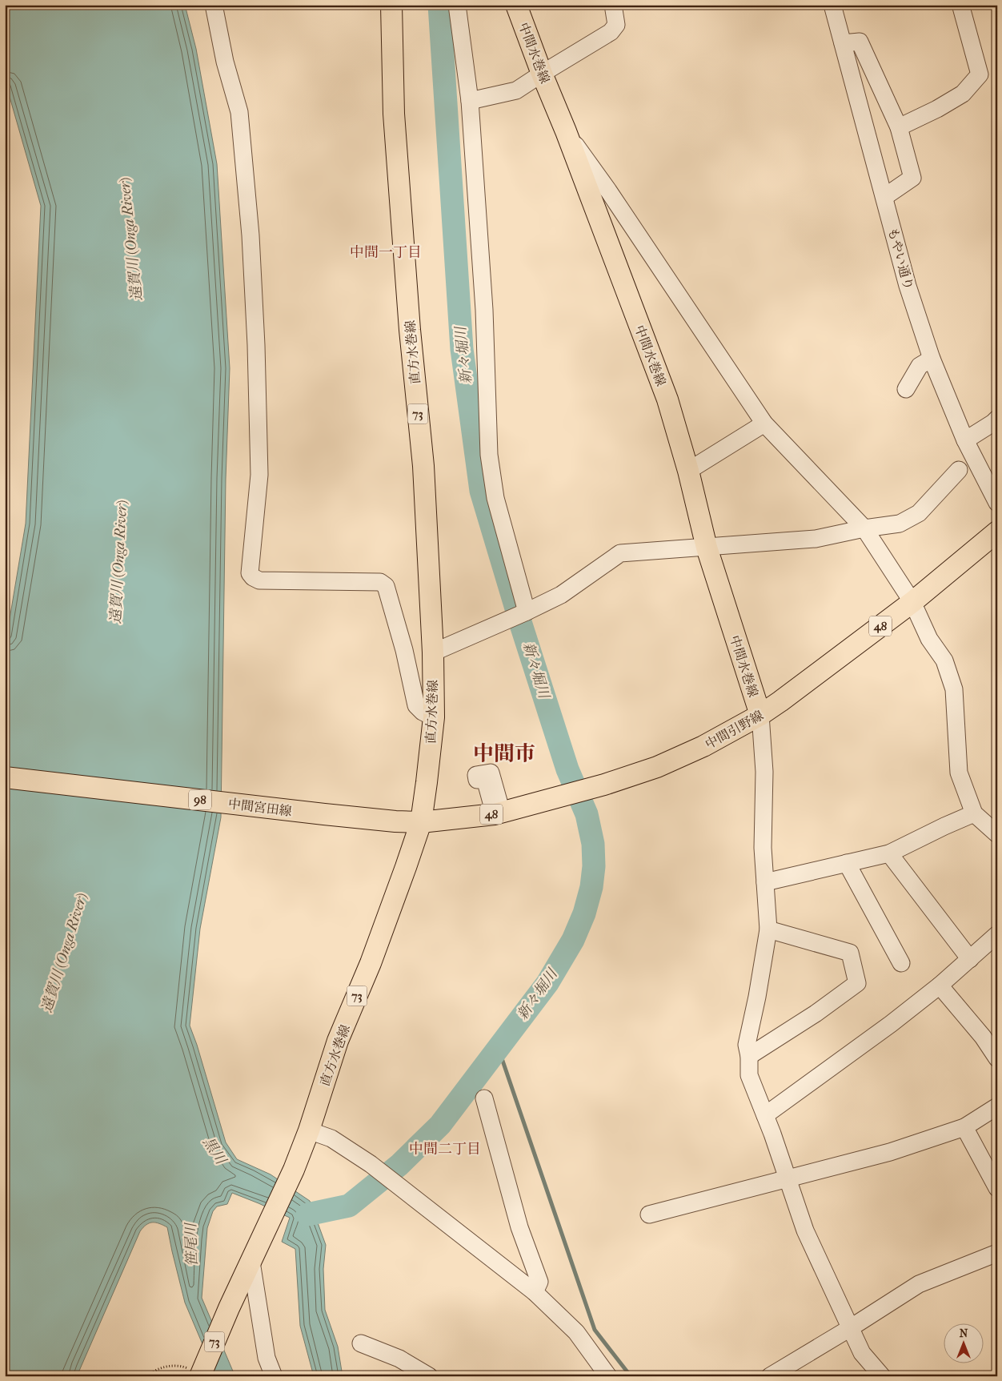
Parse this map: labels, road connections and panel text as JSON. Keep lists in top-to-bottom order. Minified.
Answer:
{"streets":{"main road":["中間水巻線","直方水巻線","73","48","中間引野線","98","中間宮田線"],"street":["もやい通り"]},"crossings":[["中間水巻線","中間引野線"],["直方水巻線","中間引野線"],["直方水巻線","中間宮田線"],["中間引野線","中間宮田線"]],"districts":["中間一丁目","中間市","中間二丁目"],"water":["遠賀川 (Onga River)","新々堀川","黒川","笹尾川"],"north":"top"}
